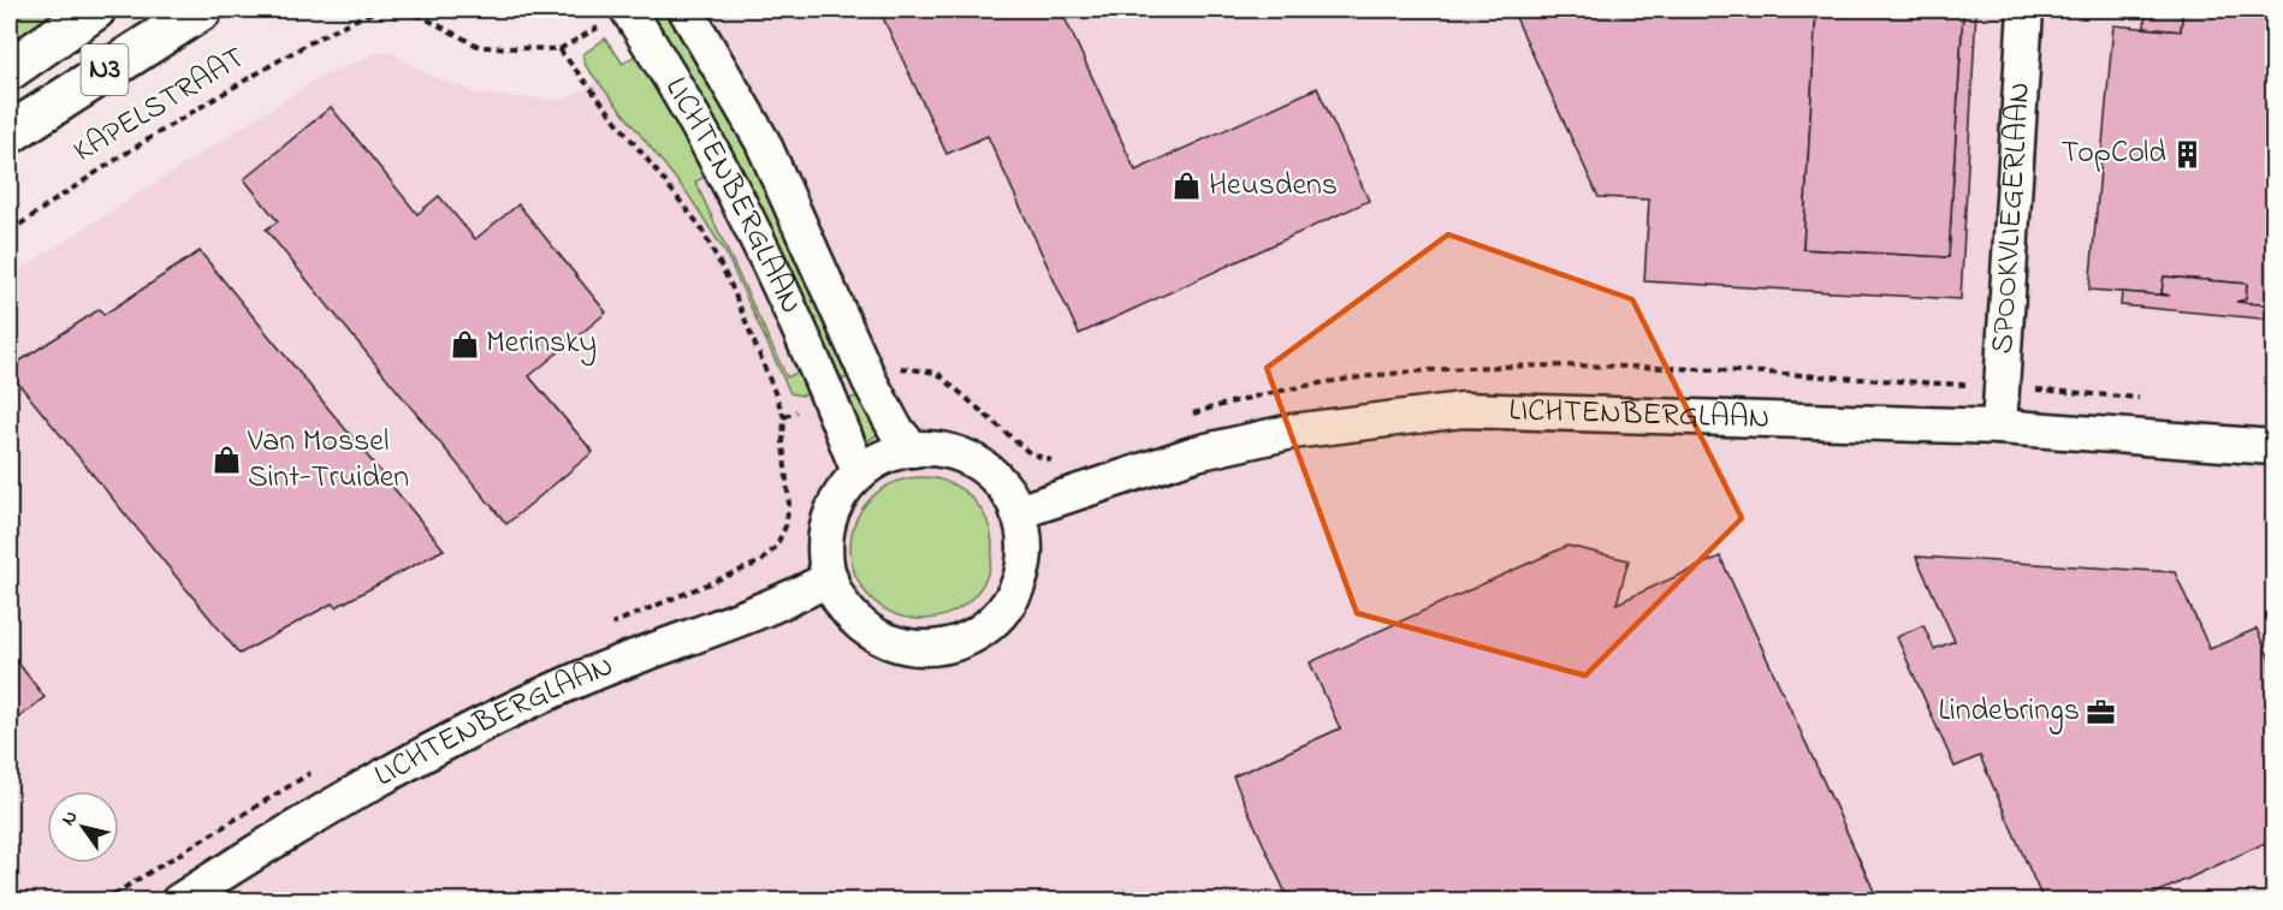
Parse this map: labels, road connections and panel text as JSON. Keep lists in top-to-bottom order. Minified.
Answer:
{"streets":{"main road":["N3"],"street":["LICHTENBERGLAAN","SPOOKVLIEGERLAAN"],"path":["KAPELSTRAAT"]},"crossings":[["LICHTENBERGLAAN","SPOOKVLIEGERLAAN"]],"places":{"building":["TopCold"],"shop":["Heusdens","Merinsky","Van Mossel Sint-Truiden"],"office":["Lindebrings"]},"north":"top left"}
